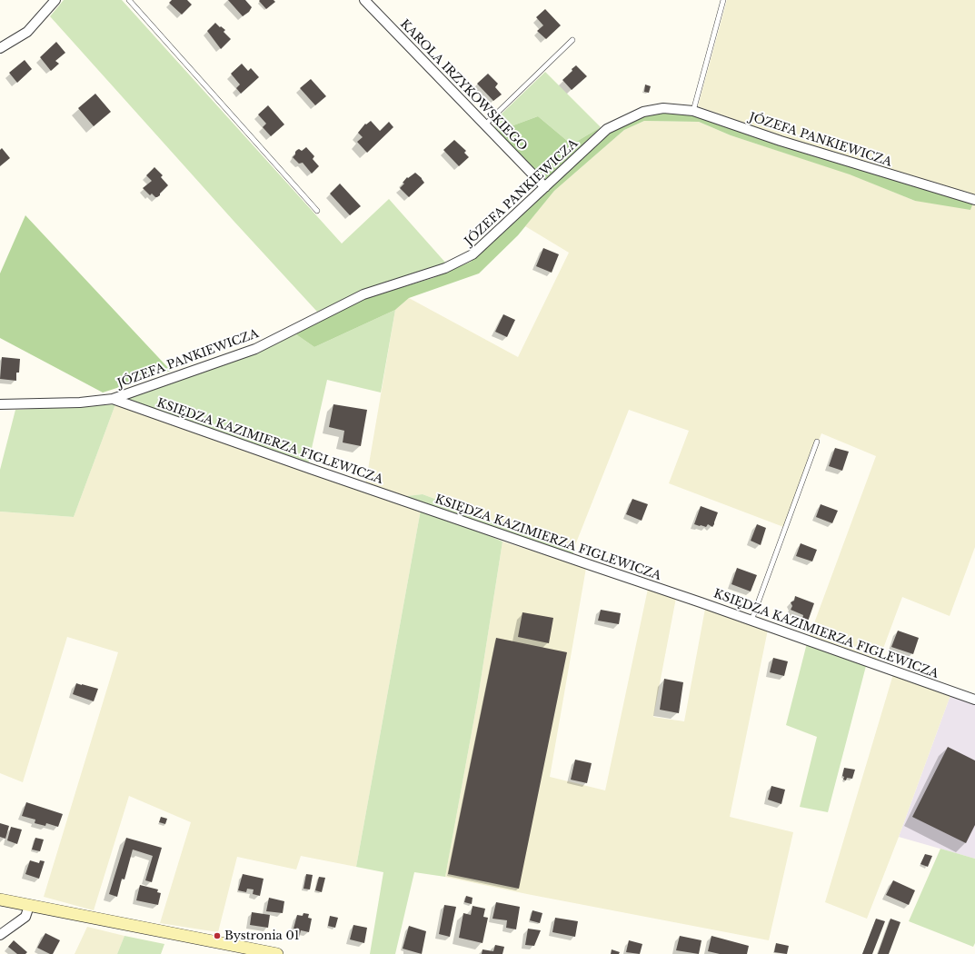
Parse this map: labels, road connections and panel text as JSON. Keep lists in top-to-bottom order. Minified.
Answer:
{"streets":{"street":["KAROLA IRZYKOWSKIEGO","JÓZEFA PANKIEWICZA","KSIĘDZA KAZIMIERZA FIGLEWICZA"]},"crossings":[["KAROLA IRZYKOWSKIEGO","JÓZEFA PANKIEWICZA"],["JÓZEFA PANKIEWICZA","KSIĘDZA KAZIMIERZA FIGLEWICZA"]],"places":["Bystronia 01"]}
